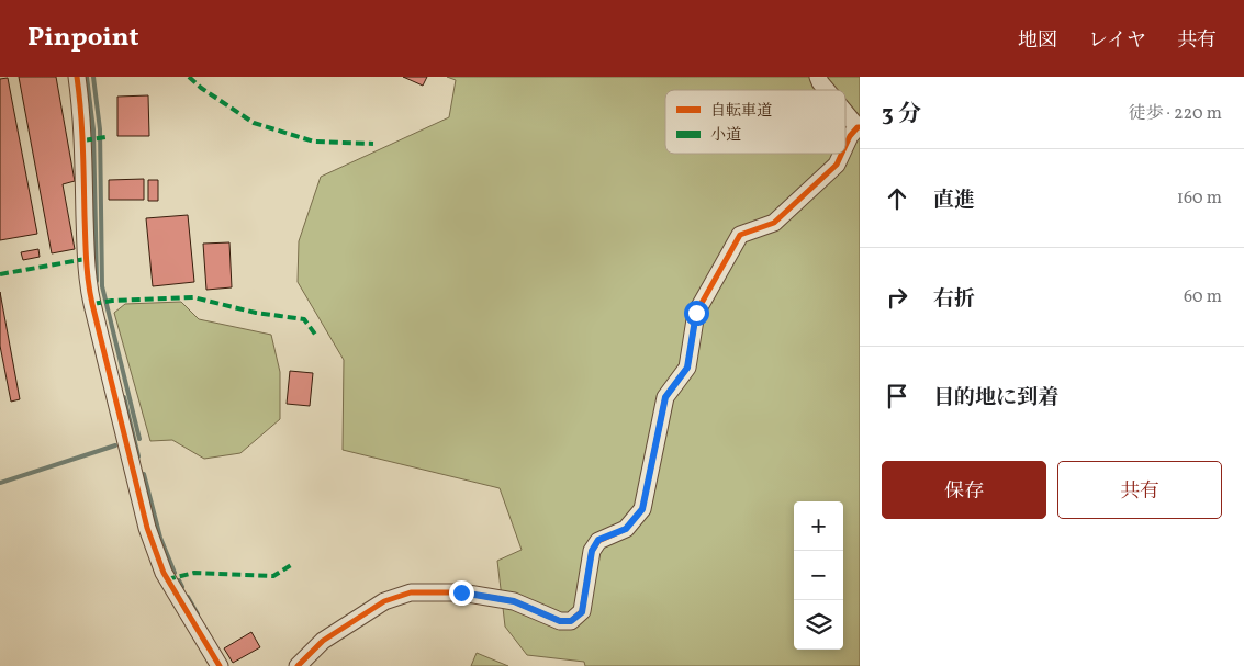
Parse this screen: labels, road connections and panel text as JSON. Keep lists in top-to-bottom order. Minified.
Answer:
{"legend":["自転車道","小道"],"page":{"header":"Pinpoint","nav":["地図","レイヤ","共有"],"heading":["3 分","徒歩 · 220 m"],"list":[["直進","160 m"],["右折","60 m"],"目的地に到着"],"buttons":["保存","共有"],"map_buttons":["+","−"]}}
